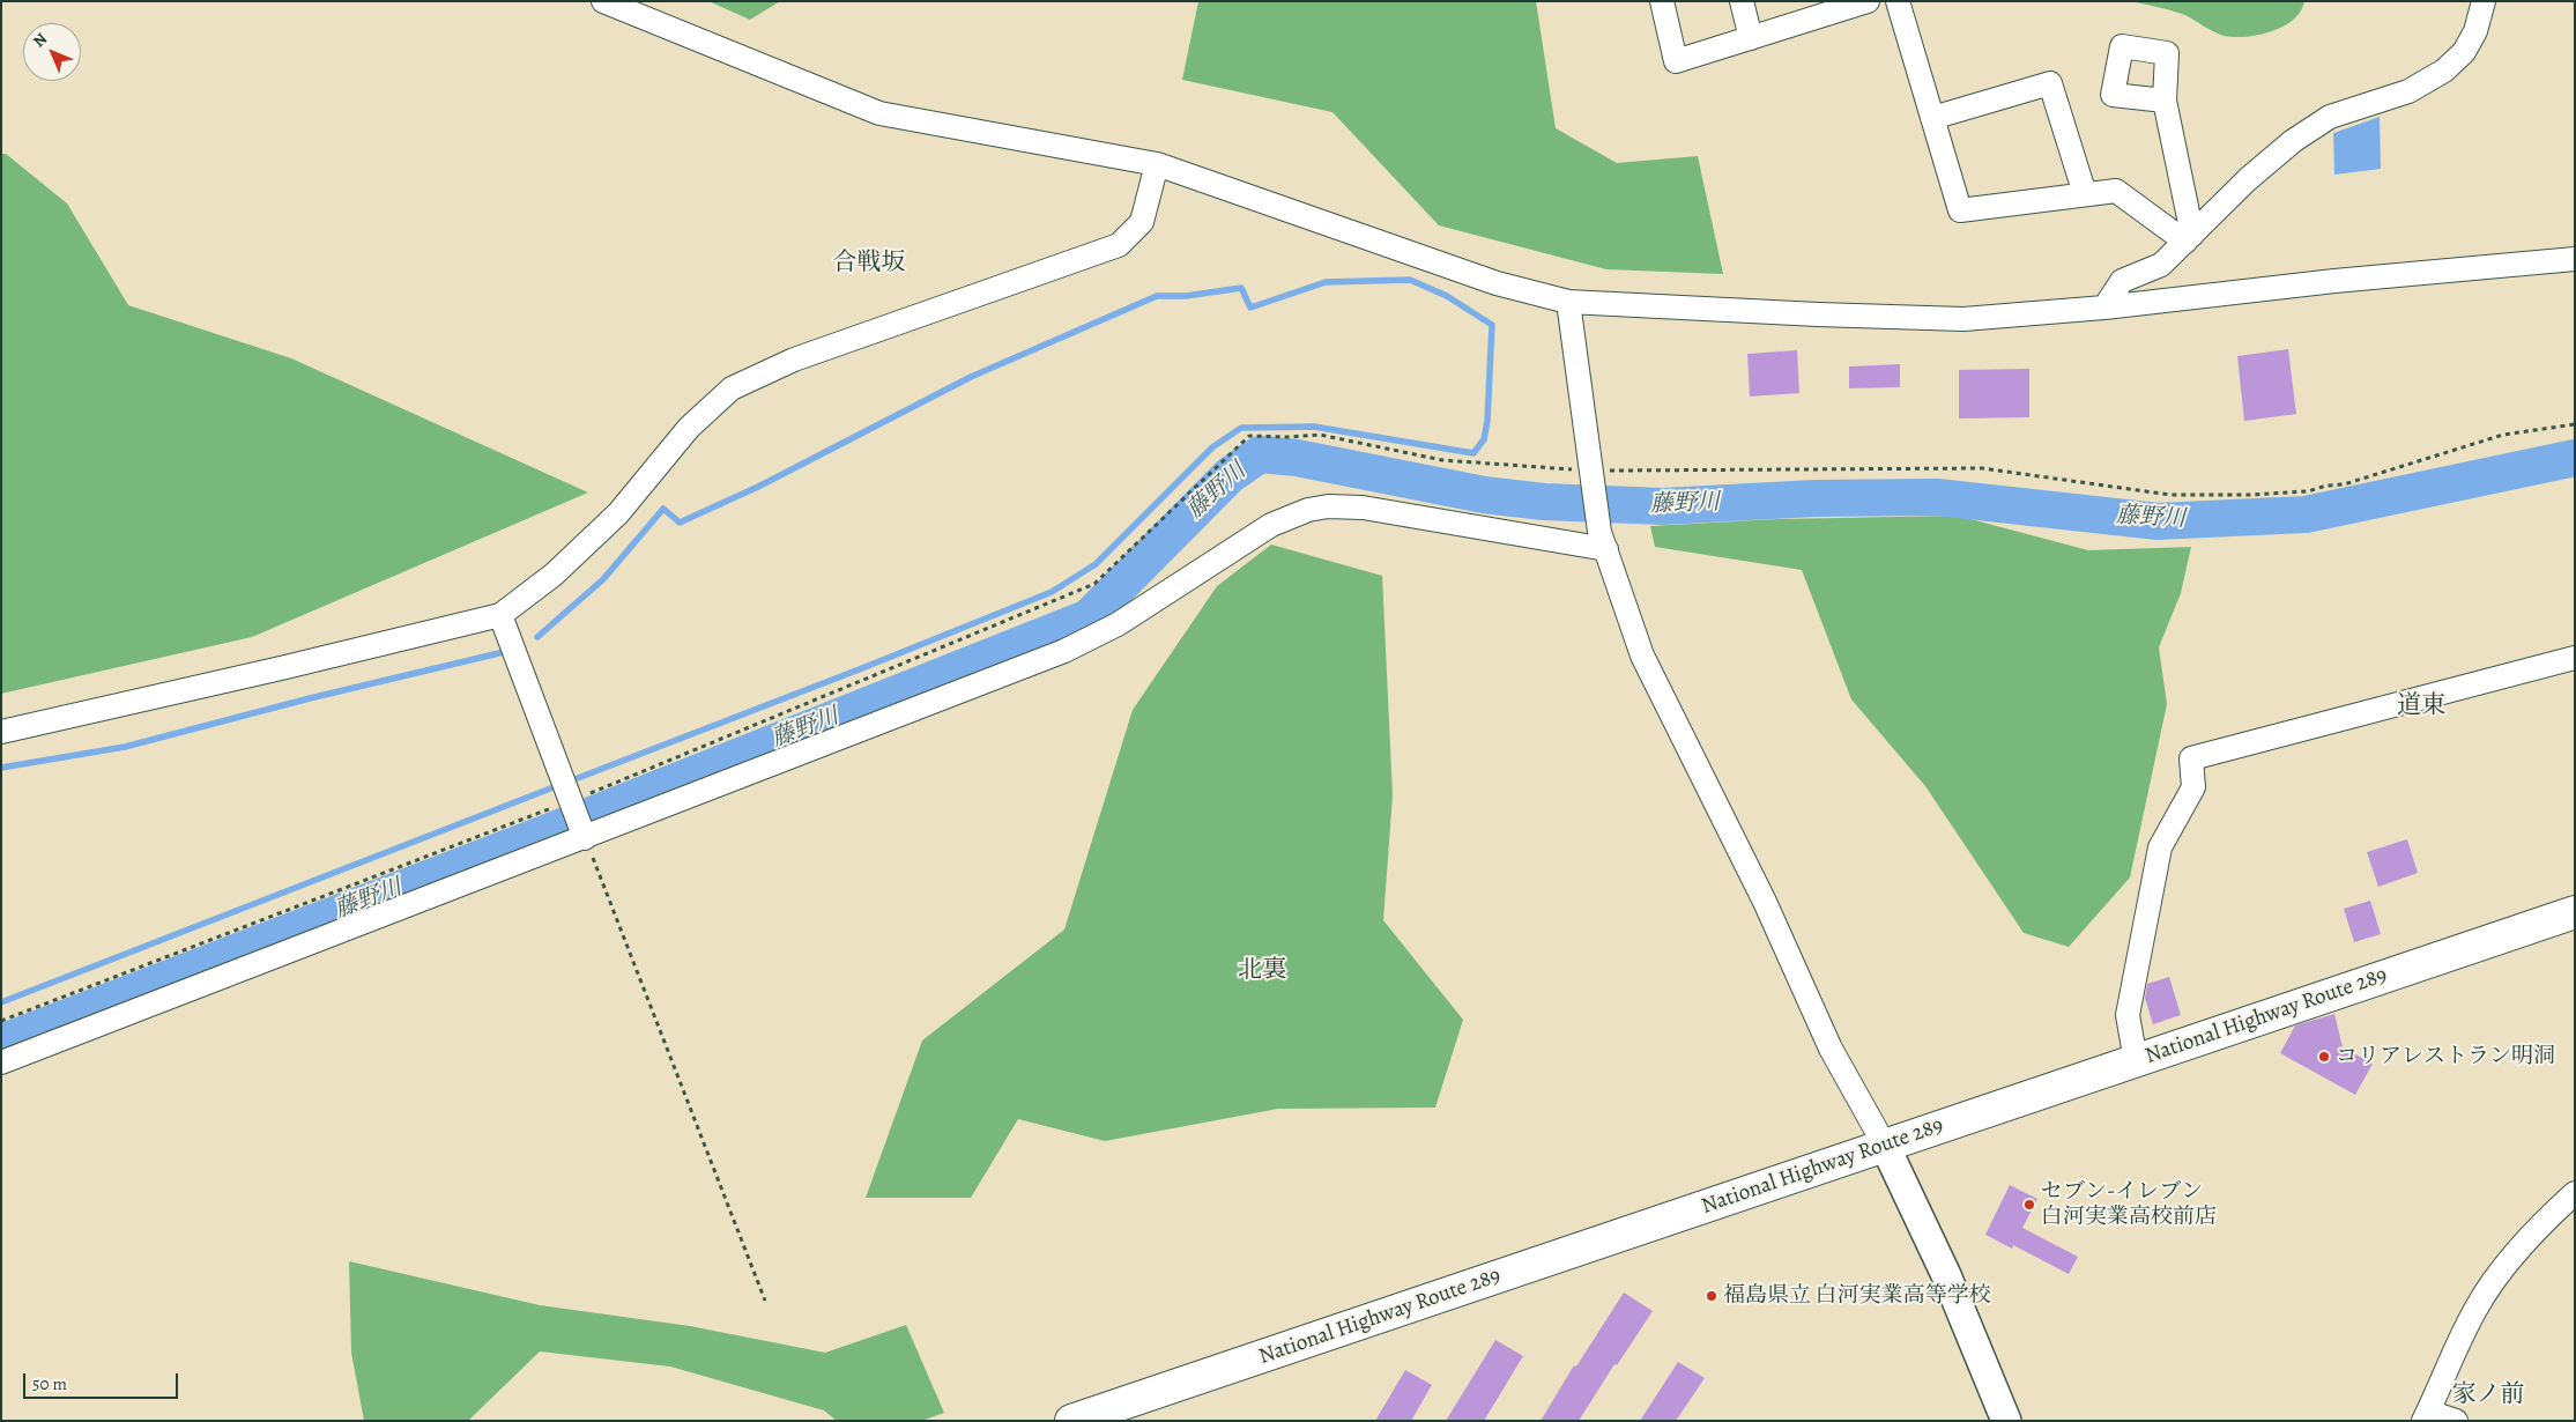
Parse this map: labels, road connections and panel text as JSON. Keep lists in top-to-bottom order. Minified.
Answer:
{"streets":{"highway":["National Highway Route 289"]},"districts":["合戦坂","道東","北裏","家ノ前"],"water":["藤野川"],"places":["コリアレストラン明洞","セブン-イレブン 白河実業高校前店","福島県立 白河実業高等学校"],"scale_bar":"50 m","north":"top left"}
